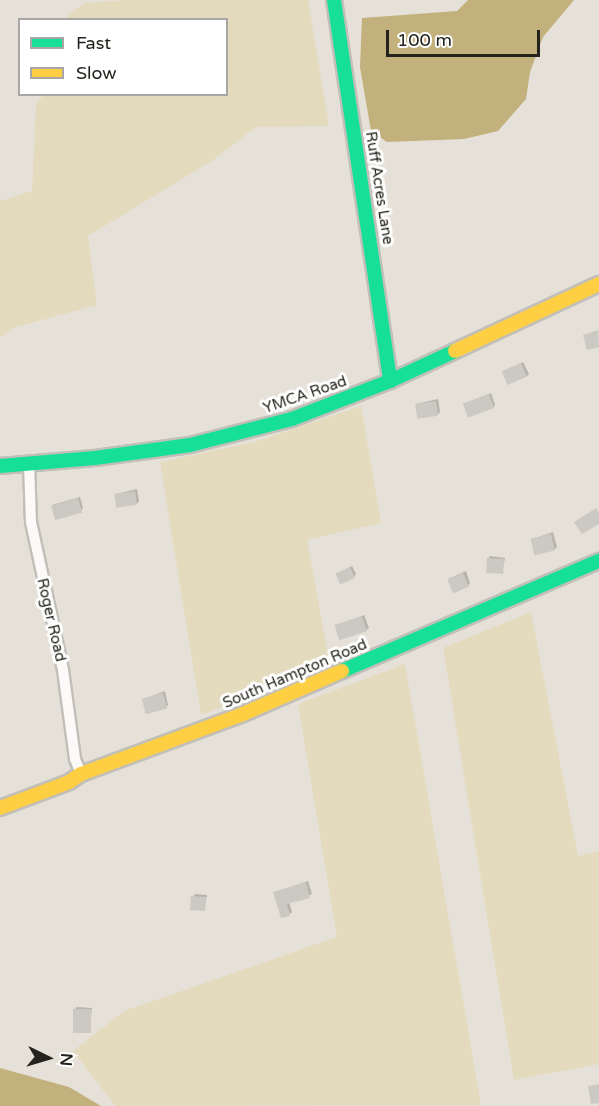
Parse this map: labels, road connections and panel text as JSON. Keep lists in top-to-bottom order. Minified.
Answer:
{"streets":{"street":["Ruff Acres Lane","YMCA Road","Roger Road","South Hampton Road"]},"crossings":[["Ruff Acres Lane","YMCA Road"],["YMCA Road","Roger Road"],["Roger Road","South Hampton Road"]],"legend":["Fast","Slow"],"scale_bar":"100 m","north":"right"}
